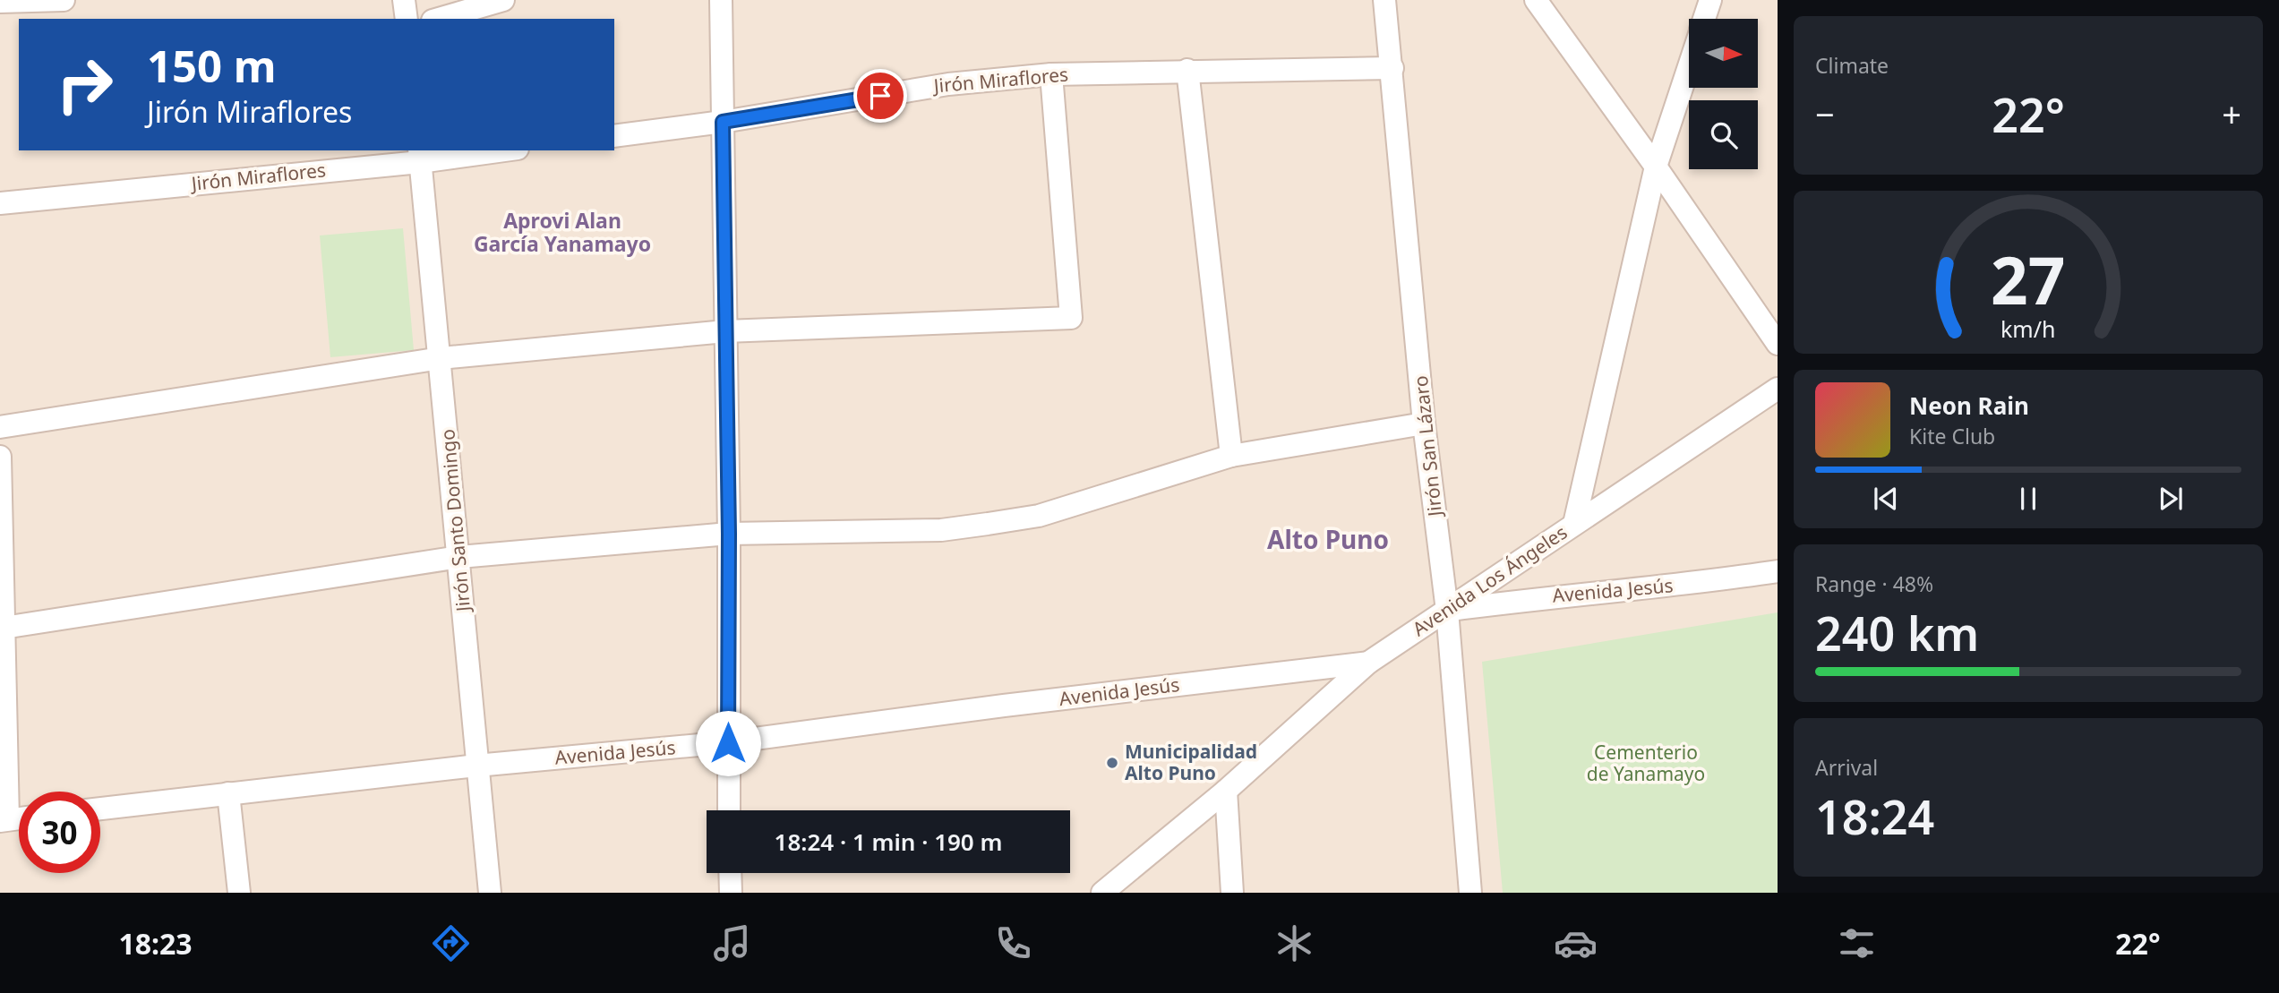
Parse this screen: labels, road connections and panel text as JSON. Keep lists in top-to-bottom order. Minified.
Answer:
{"streets":{"street":["Jirón Miraflores","Jirón San Lázaro","Jirón Santo Domingo","Avenida Los Ángeles","Avenida Jesús"]},"crossings":[["Jirón Miraflores","Jirón San Lázaro"],["Jirón Miraflores","Jirón Santo Domingo"],["Jirón San Lázaro","Avenida Los Ángeles"],["Jirón San Lázaro","Avenida Jesús"],["Jirón Santo Domingo","Avenida Jesús"],["Avenida Los Ángeles","Avenida Jesús"]],"districts":["Aprovi Alan García Yanamayo","Alto Puno"],"parks":["Cementerio de Yanamayo"],"places":["Municipalidad Alto Puno"],"north":"right","page":{"tile":["Climate",["Range · 48%","240 km"],["Arrival","18:24"]],"turn":["150 m","Jirón Miraflores"],"heat":["−","22°","+"],"song":["Neon Rain","Kite Club"],"limit":"30","trip":"18:24 · 1 min · 190 m","tabs":["18:23","22°"],"gauge":["27","km/h"]}}
